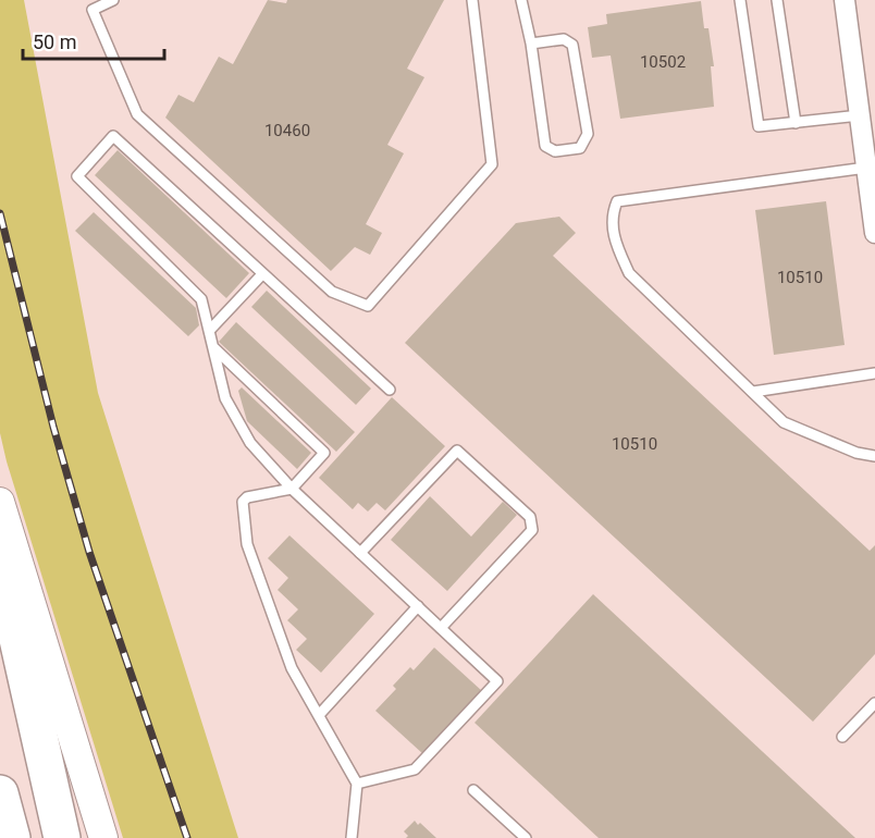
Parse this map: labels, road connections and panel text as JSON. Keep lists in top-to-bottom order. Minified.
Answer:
{"house_numbers":["10502","10460","10510","10510"],"scale_bar":"50 m"}
